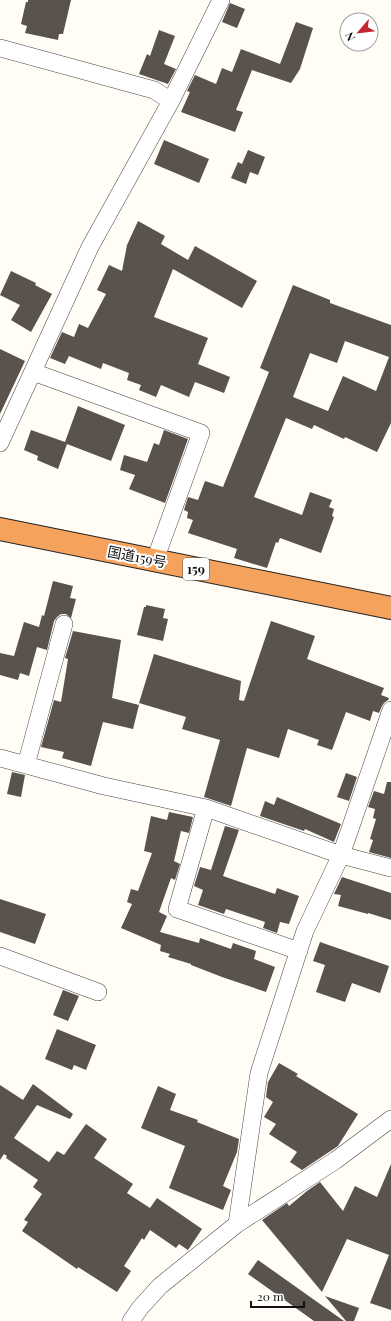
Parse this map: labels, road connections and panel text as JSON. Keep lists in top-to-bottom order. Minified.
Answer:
{"streets":{"highway":["国道159号","159"]},"scale_bar":"20 m","north":"bottom left"}
